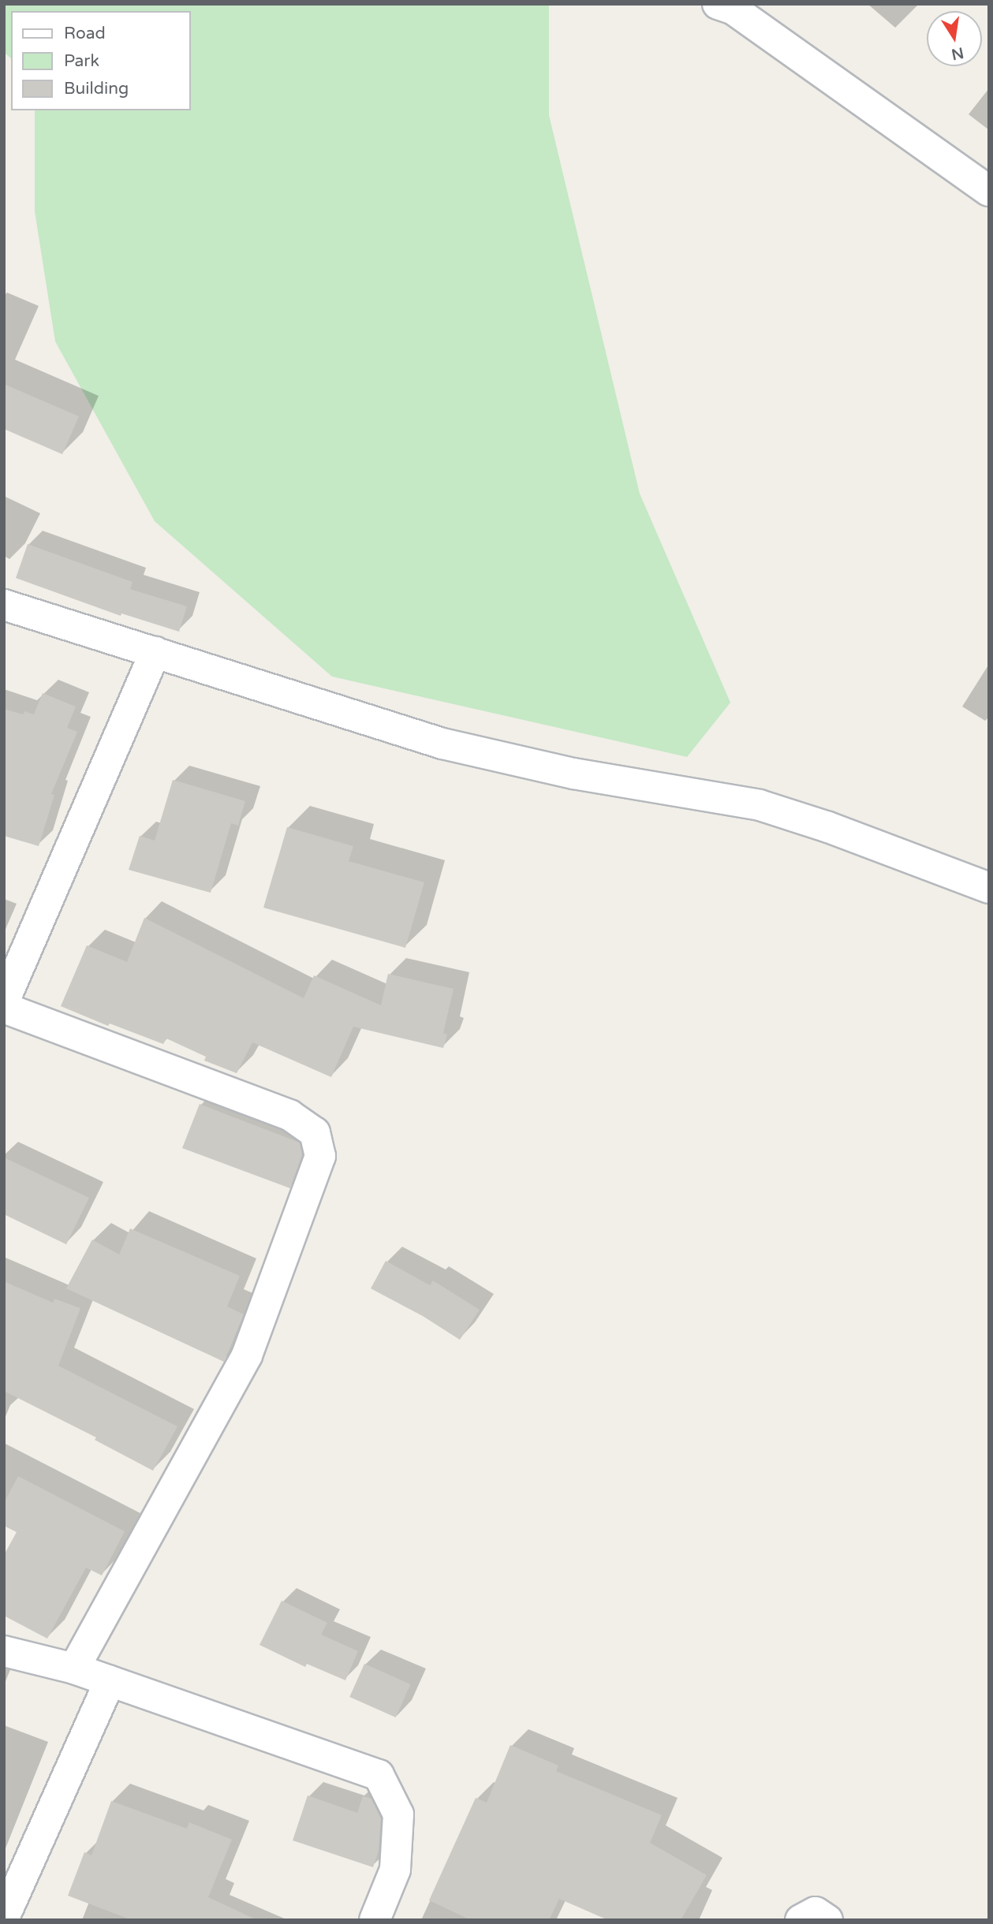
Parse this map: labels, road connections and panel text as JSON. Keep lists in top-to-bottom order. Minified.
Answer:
{"legend":["Road","Park","Building"],"north":"bottom"}
